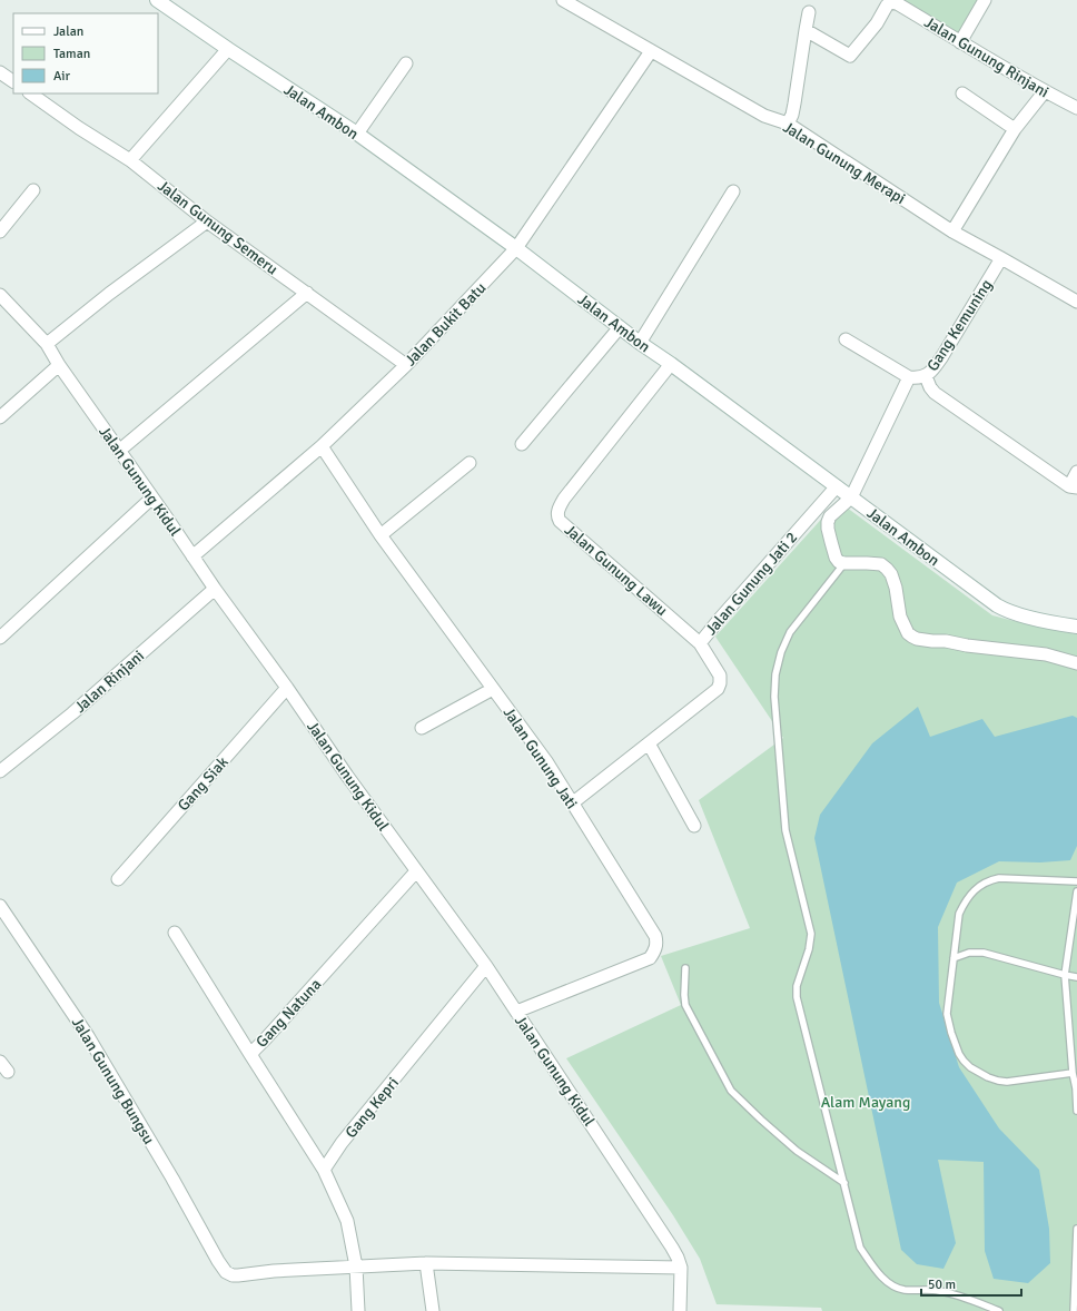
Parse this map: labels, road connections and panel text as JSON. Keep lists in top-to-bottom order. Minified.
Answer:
{"streets":{"street":["Jalan Gunung Rinjani","Jalan Ambon","Jalan Gunung Merapi","Jalan Gunung Semeru","Jalan Bukit Batu","Gang Kemuning","Jalan Gunung Kidul","Jalan Gunung Lawu","Jalan Gunung Jati 2","Jalan Rinjani","Jalan Gunung Jati","Gang Siak","Gang Natuna","Jalan Gunung Bungsu","Gang Kepri"]},"crossings":[["Jalan Ambon","Jalan Bukit Batu"],["Jalan Ambon","Gang Kemuning"],["Jalan Ambon","Jalan Gunung Lawu"],["Jalan Ambon","Jalan Gunung Jati 2"],["Jalan Gunung Merapi","Jalan Bukit Batu"],["Jalan Gunung Merapi","Gang Kemuning"],["Jalan Gunung Semeru","Jalan Bukit Batu"],["Jalan Bukit Batu","Jalan Gunung Kidul"],["Jalan Bukit Batu","Jalan Gunung Jati"],["Jalan Gunung Kidul","Jalan Rinjani"],["Jalan Gunung Kidul","Jalan Gunung Jati"],["Jalan Gunung Kidul","Gang Siak"],["Jalan Gunung Kidul","Gang Natuna"],["Jalan Gunung Kidul","Jalan Gunung Bungsu"],["Jalan Gunung Kidul","Gang Kepri"],["Jalan Gunung Lawu","Jalan Gunung Jati 2"],["Jalan Gunung Jati 2","Jalan Gunung Jati"],["Gang Natuna","Gang Kepri"]],"parks":["Alam Mayang"],"legend":["Jalan","Taman","Air"],"scale_bar":"50 m"}
